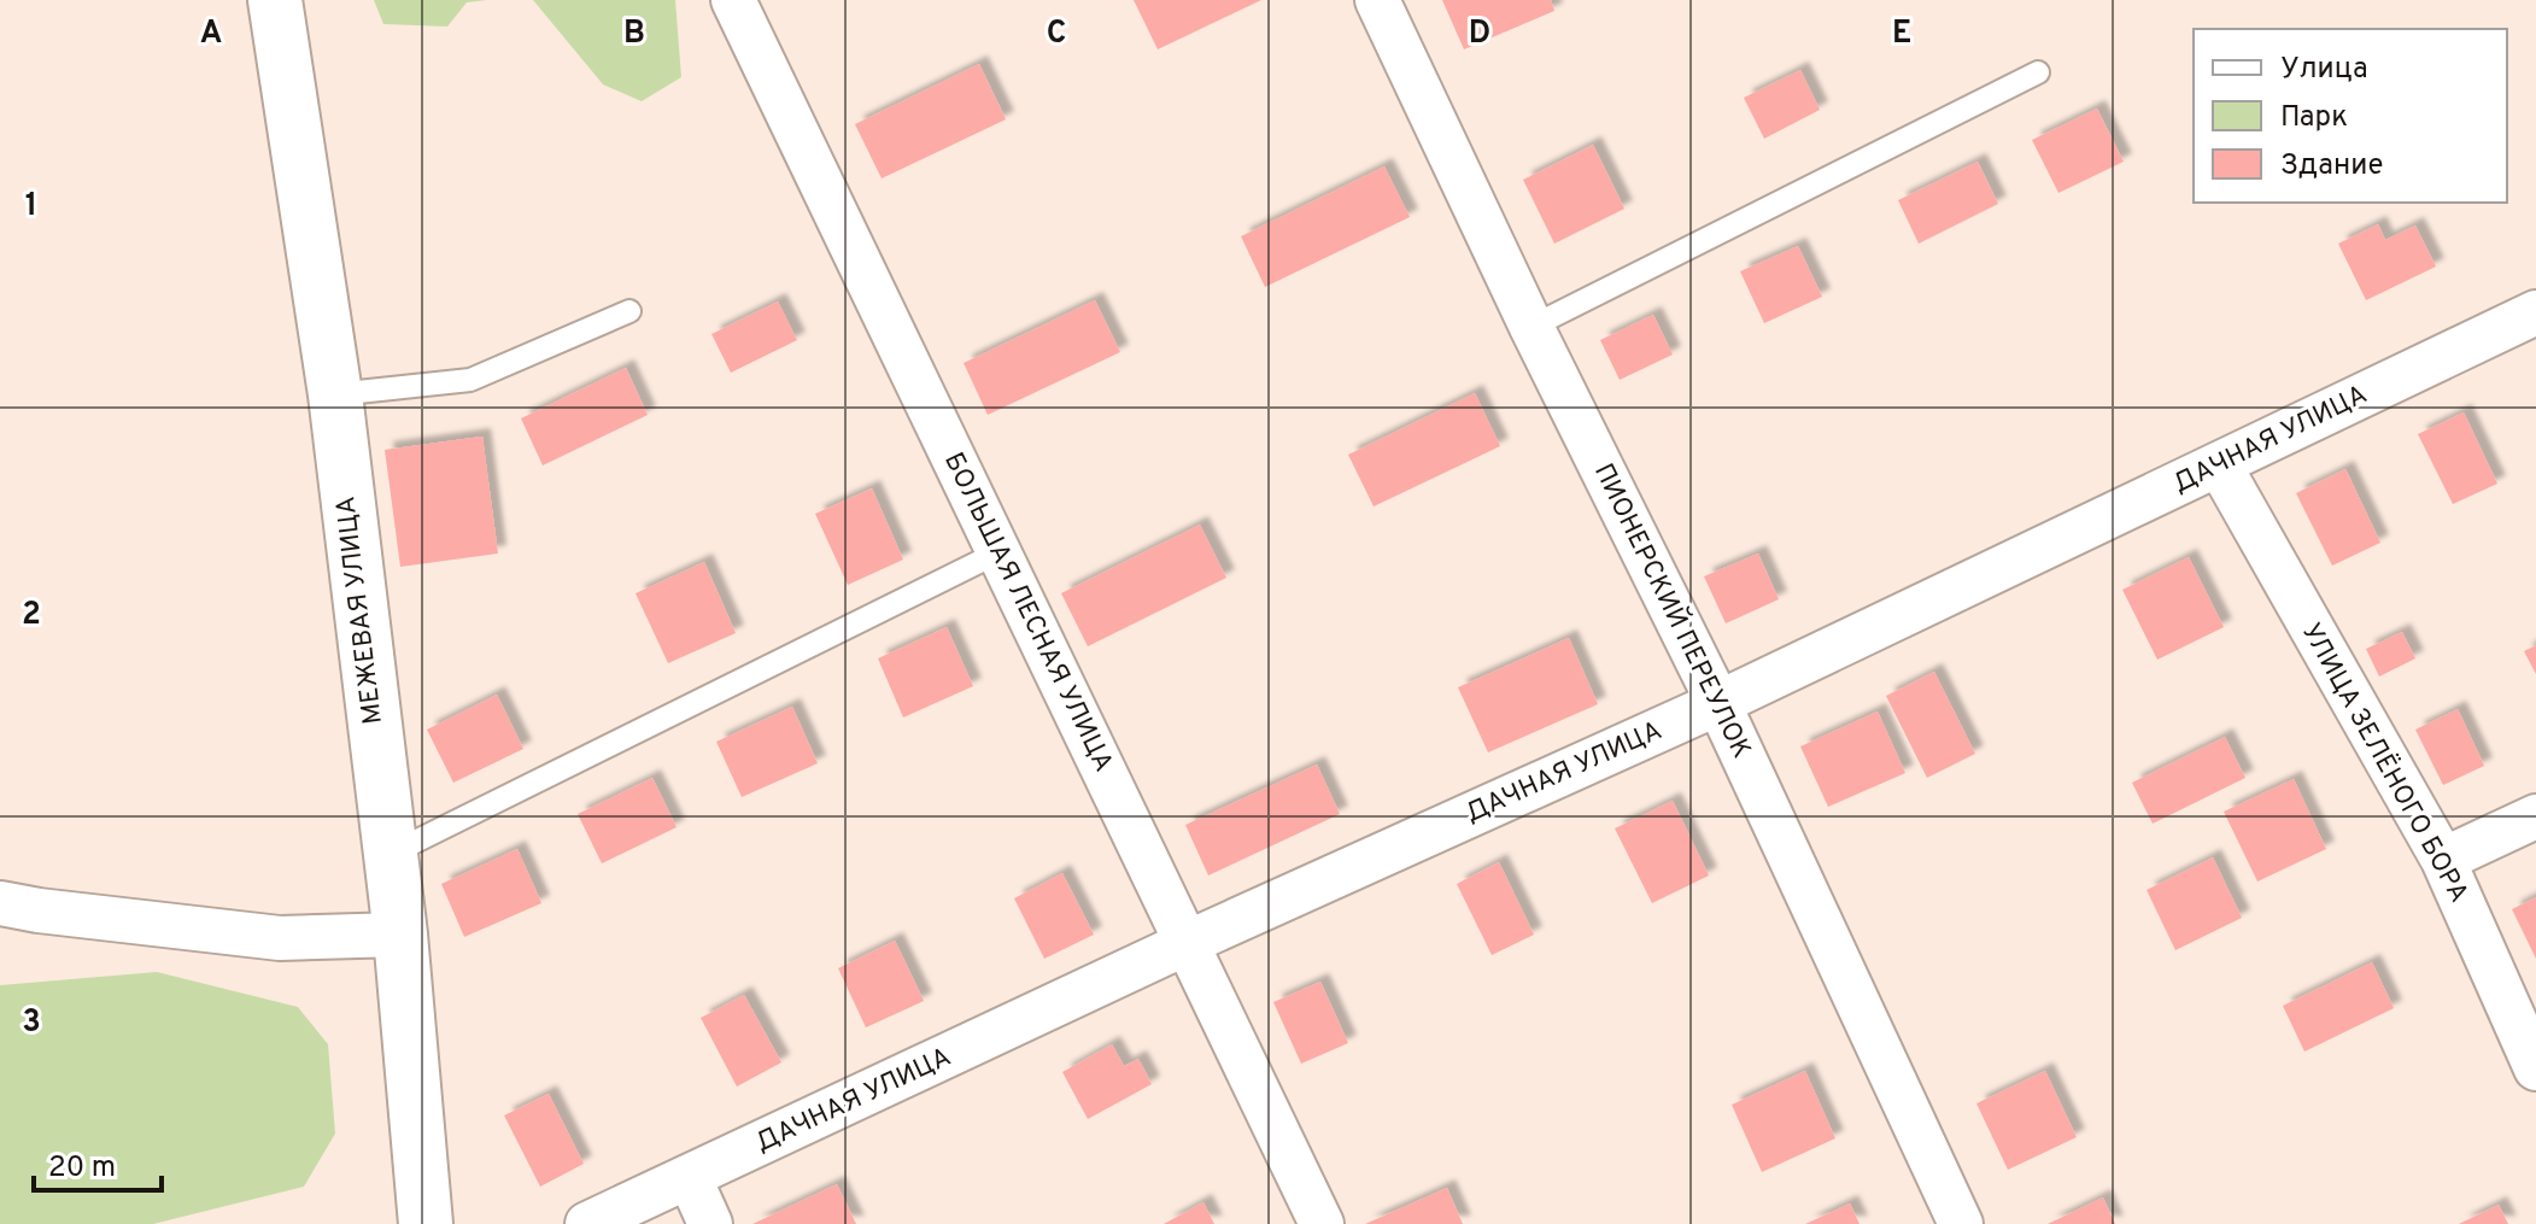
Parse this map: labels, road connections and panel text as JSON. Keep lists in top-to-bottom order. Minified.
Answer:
{"streets":{"street":["ДАЧНАЯ УЛИЦА","МЕЖЕВАЯ УЛИЦА","ПИОНЕРСКИЙ ПЕРЕУЛОК","БОЛЬШАЯ ЛЕСНАЯ УЛИЦА","УЛИЦА ЗЕЛЁНОГО БОРА"]},"crossings":[["ДАЧНАЯ УЛИЦА","ПИОНЕРСКИЙ ПЕРЕУЛОК"],["ДАЧНАЯ УЛИЦА","БОЛЬШАЯ ЛЕСНАЯ УЛИЦА"],["ДАЧНАЯ УЛИЦА","УЛИЦА ЗЕЛЁНОГО БОРА"]],"legend":["Улица","Парк","Здание"],"scale_bar":"20 m","grid":{"columns":["A","B","C","D","E"],"rows":["1","2","3"]}}
